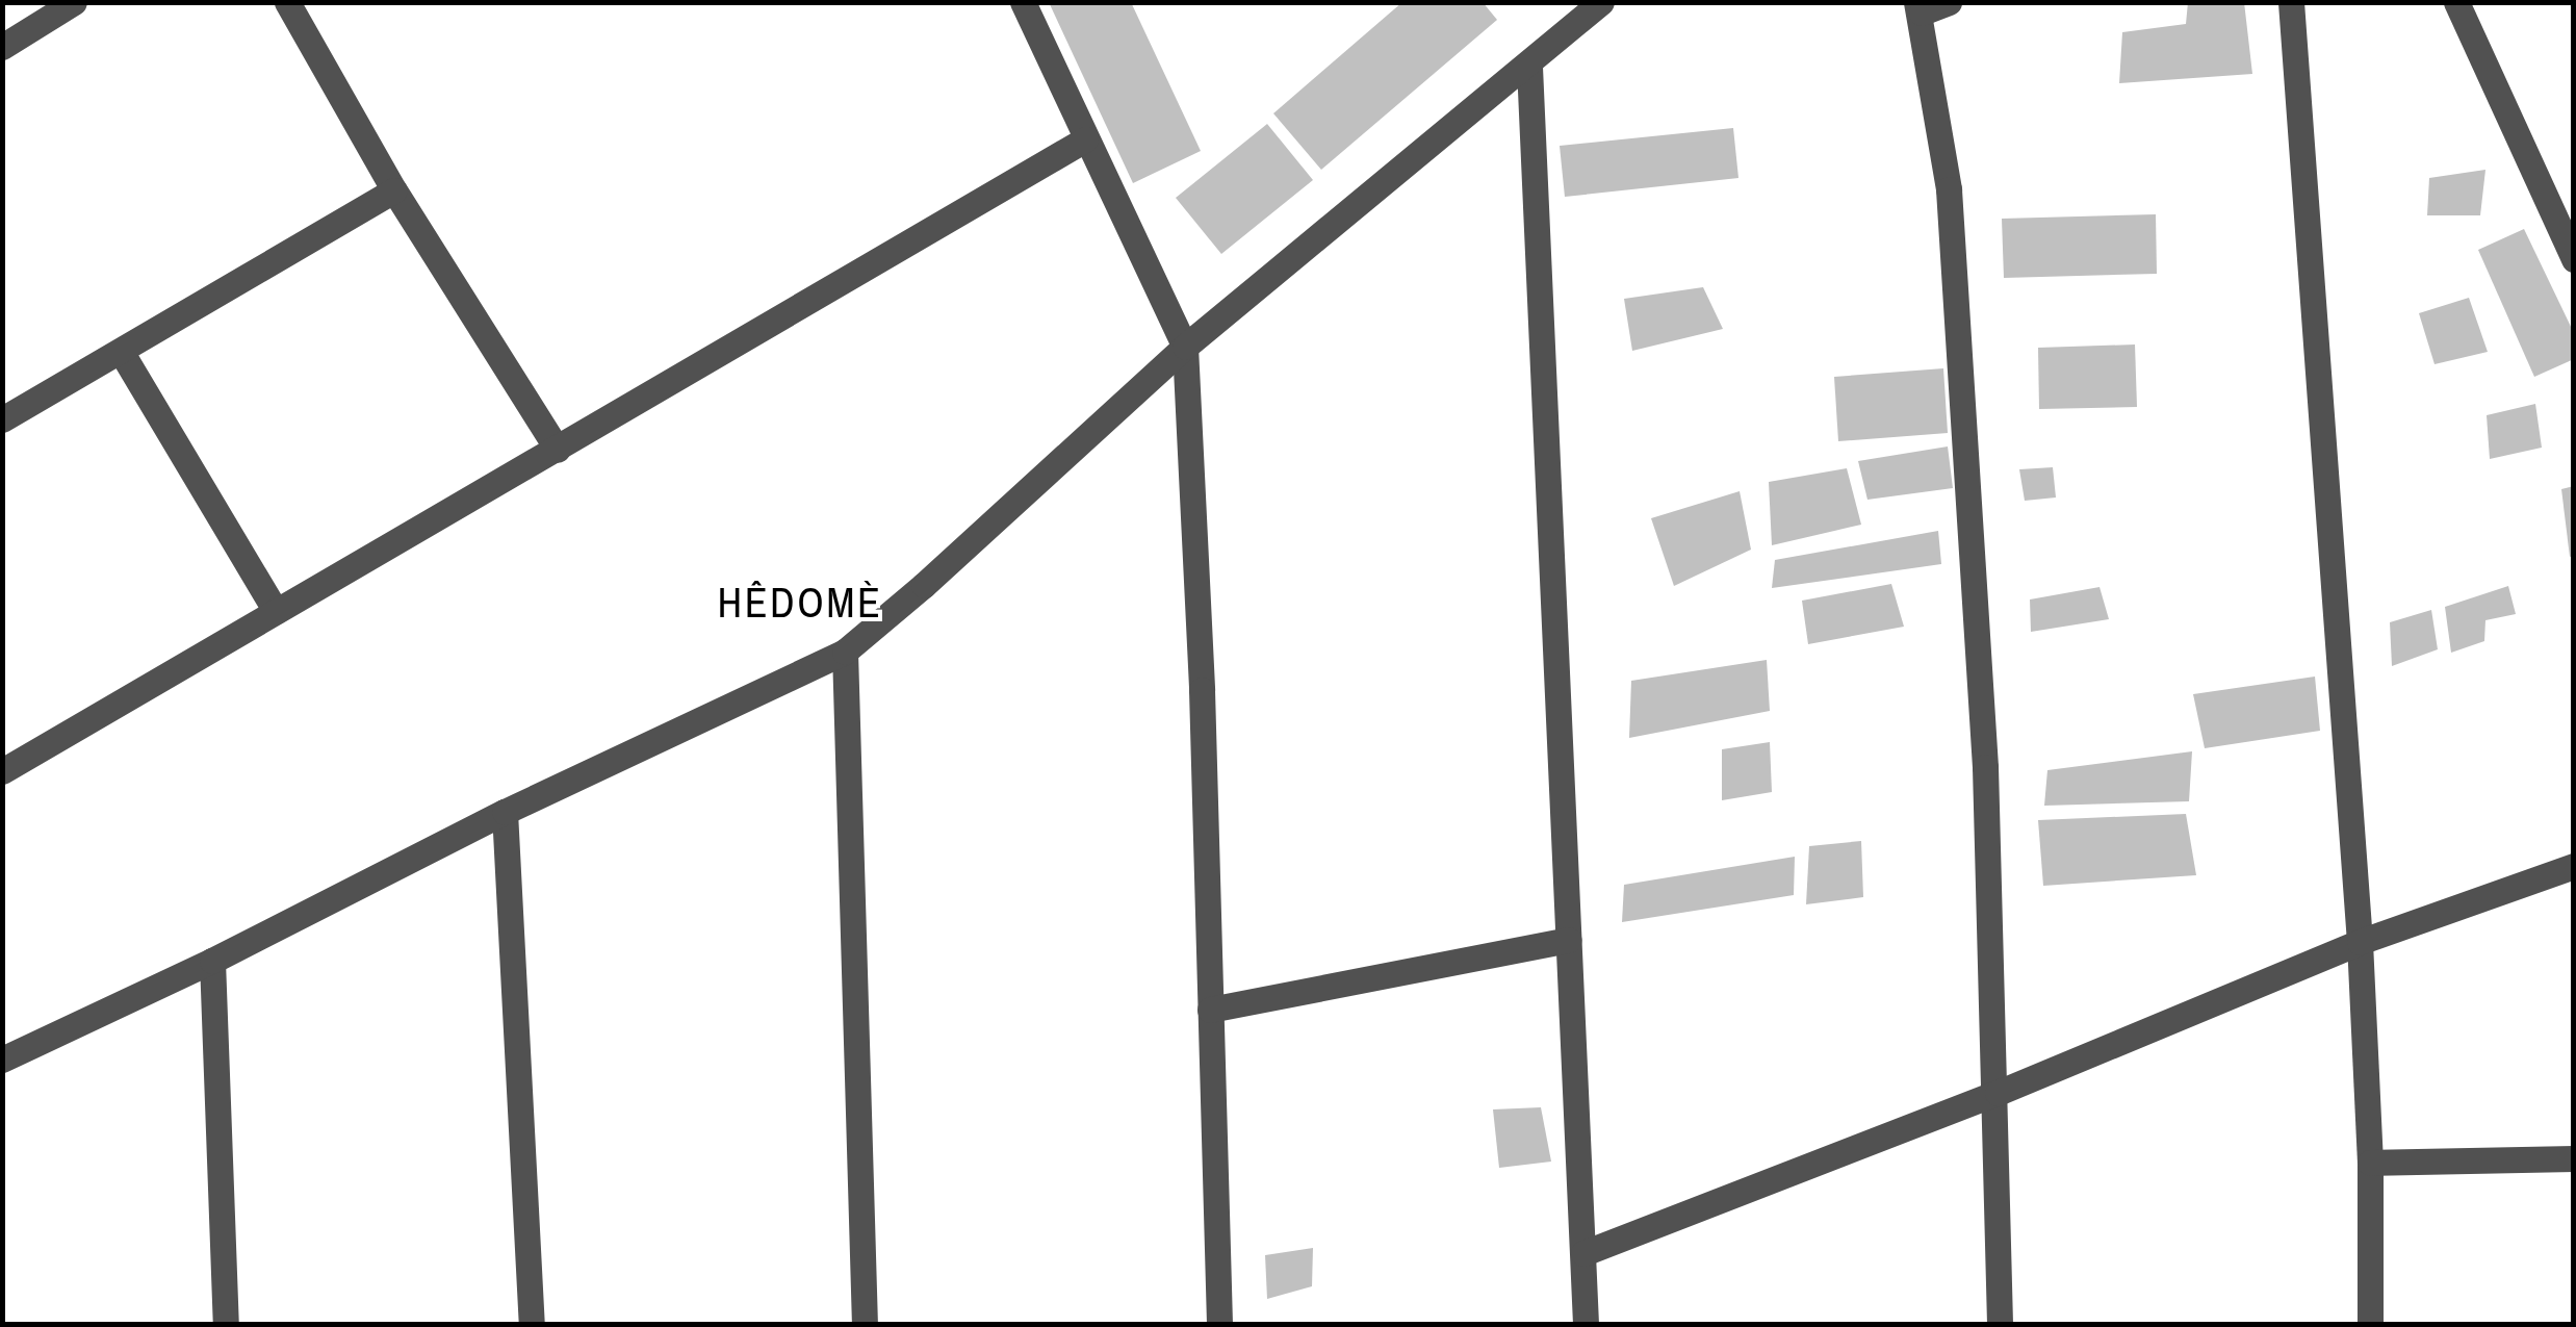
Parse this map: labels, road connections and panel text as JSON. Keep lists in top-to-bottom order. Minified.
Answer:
{"districts":["HÊDOMÈ"]}
